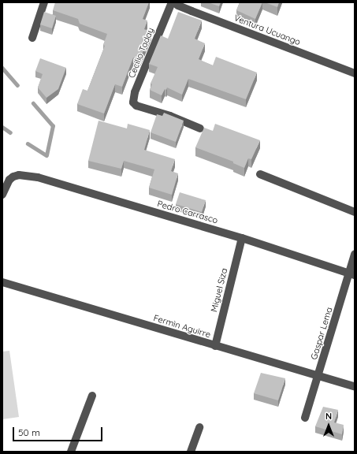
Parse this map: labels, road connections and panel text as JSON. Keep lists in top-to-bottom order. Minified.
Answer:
{"streets":{"street":["Ventura Ucuango","Cecilio Taday","Pedro Carrasco","Miguel Siza","Fermìn Aguirre","Gaspar Lema"]},"crossings":[["Pedro Carrasco","Miguel Siza"],["Pedro Carrasco","Gaspar Lema"],["Miguel Siza","Fermìn Aguirre"],["Fermìn Aguirre","Gaspar Lema"]],"scale_bar":"50 m","north":"top"}
